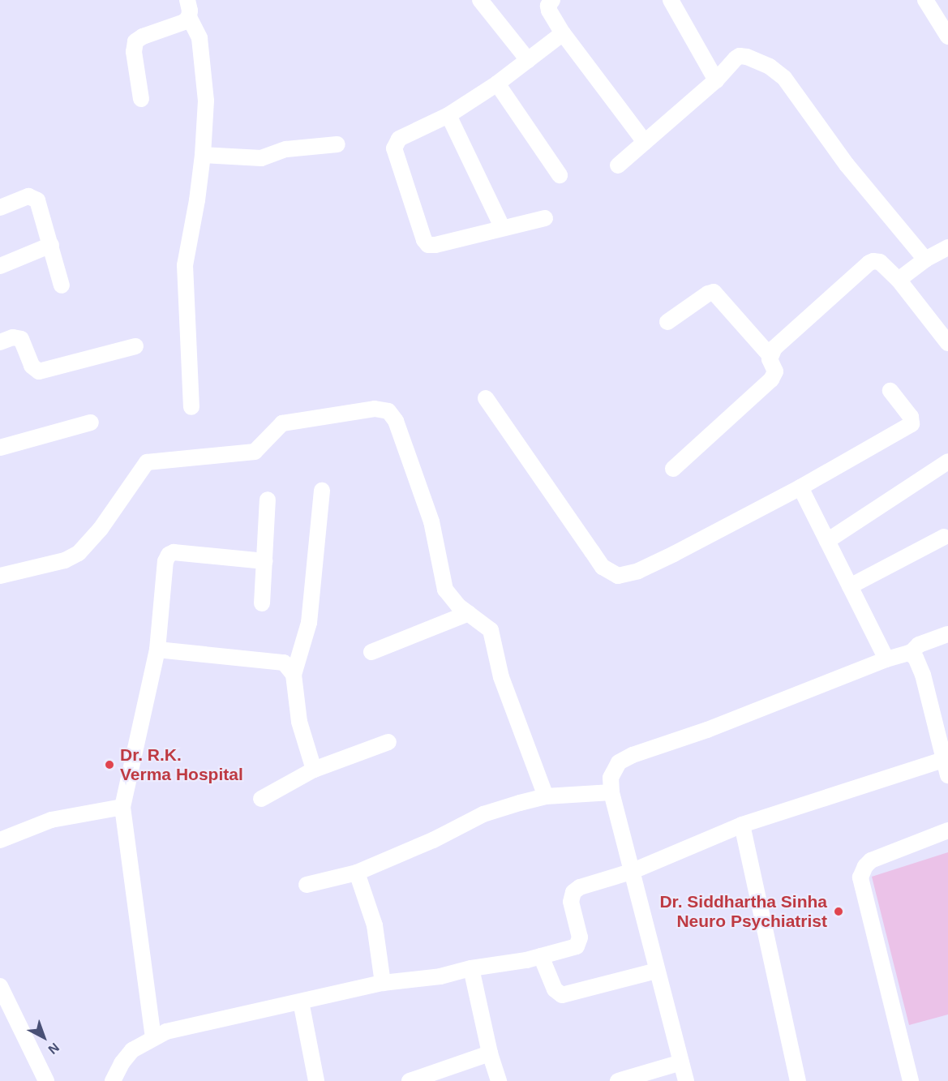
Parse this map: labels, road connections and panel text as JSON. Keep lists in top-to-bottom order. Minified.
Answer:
{"places":["Dr. R.K. Verma Hospital","Dr. Siddhartha Sinha Neuro Psychiatrist"],"north":"bottom right"}
